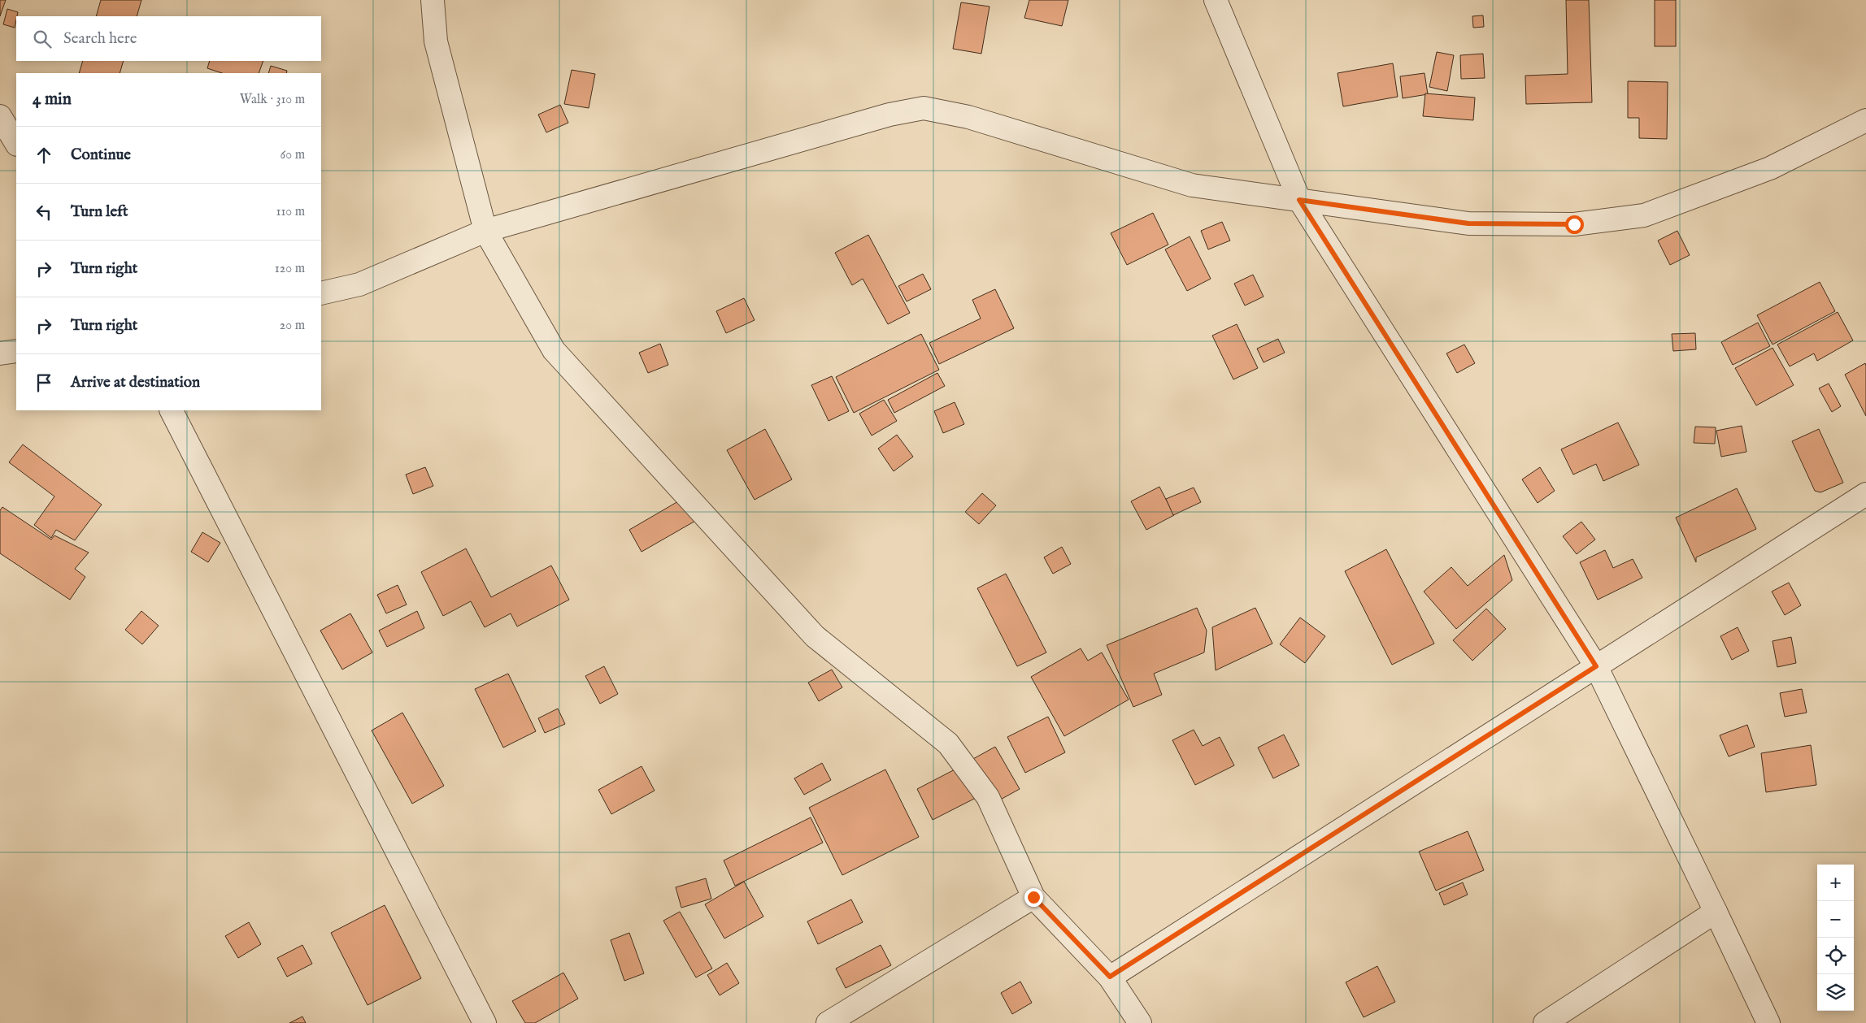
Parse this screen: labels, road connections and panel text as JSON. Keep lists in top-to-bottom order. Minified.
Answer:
{"page":{"search":"Search here","heading":["4 min","Walk · 310 m"],"list":[["Continue","60 m"],["Turn left","110 m"],["Turn right","120 m"],["Turn right","20 m"],"Arrive at destination"],"map_buttons":["+","−"]}}
